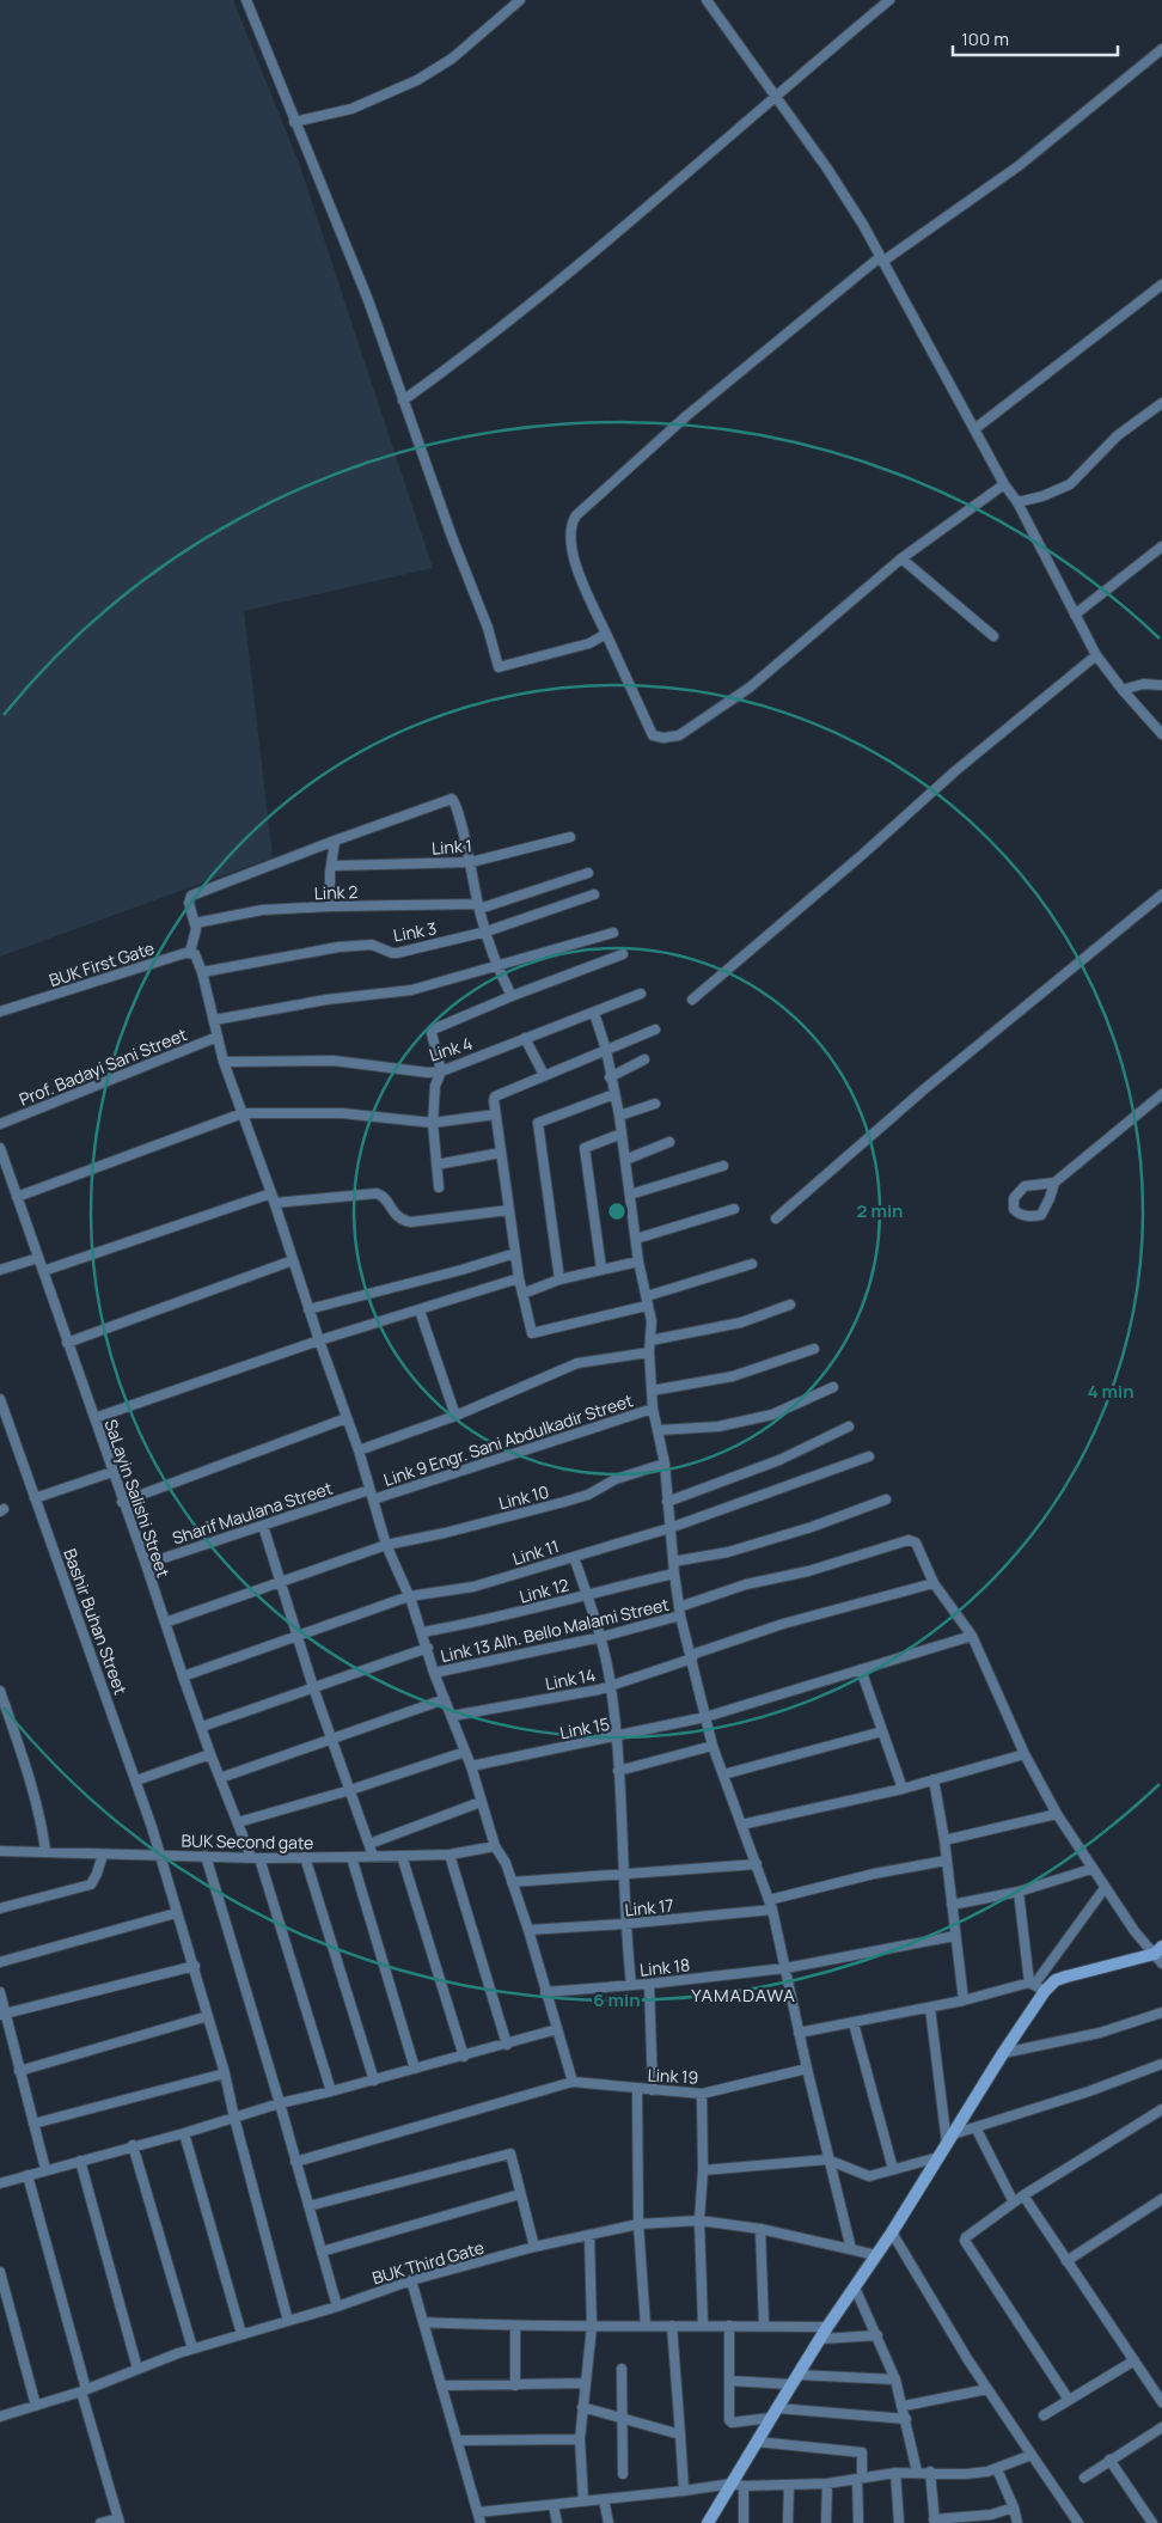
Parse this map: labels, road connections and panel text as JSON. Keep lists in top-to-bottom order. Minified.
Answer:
{"streets":{"street":["Link 1","Link 2","Link 3","BUK First Gate","Link 4","Prof. Badayi Sani Street","Link 9 Engr. Sani Abdulkadir Street","Link 10","SaLayin Salishi Street","Sharif Maulana Street","Link 11","Link 12","Bashir Buhan Street","Link 13 Alh. Bello Malami Street","Link 14","Link 15","BUK Second gate","Link 17","Link 18","Link 19","BUK Third Gate"]},"crossings":[["Link 10","SaLayin Salishi Street"],["SaLayin Salishi Street","Sharif Maulana Street"],["SaLayin Salishi Street","Link 11"],["SaLayin Salishi Street","BUK Second gate"],["Bashir Buhan Street","BUK Second gate"],["Bashir Buhan Street","BUK Third Gate"],["Link 13 Alh. Bello Malami Street","Link 14"],["Link 13 Alh. Bello Malami Street","Link 15"]],"districts":["YAMADAWA"],"scale_bar":"100 m","rings":["2 min","4 min","6 min"]}
